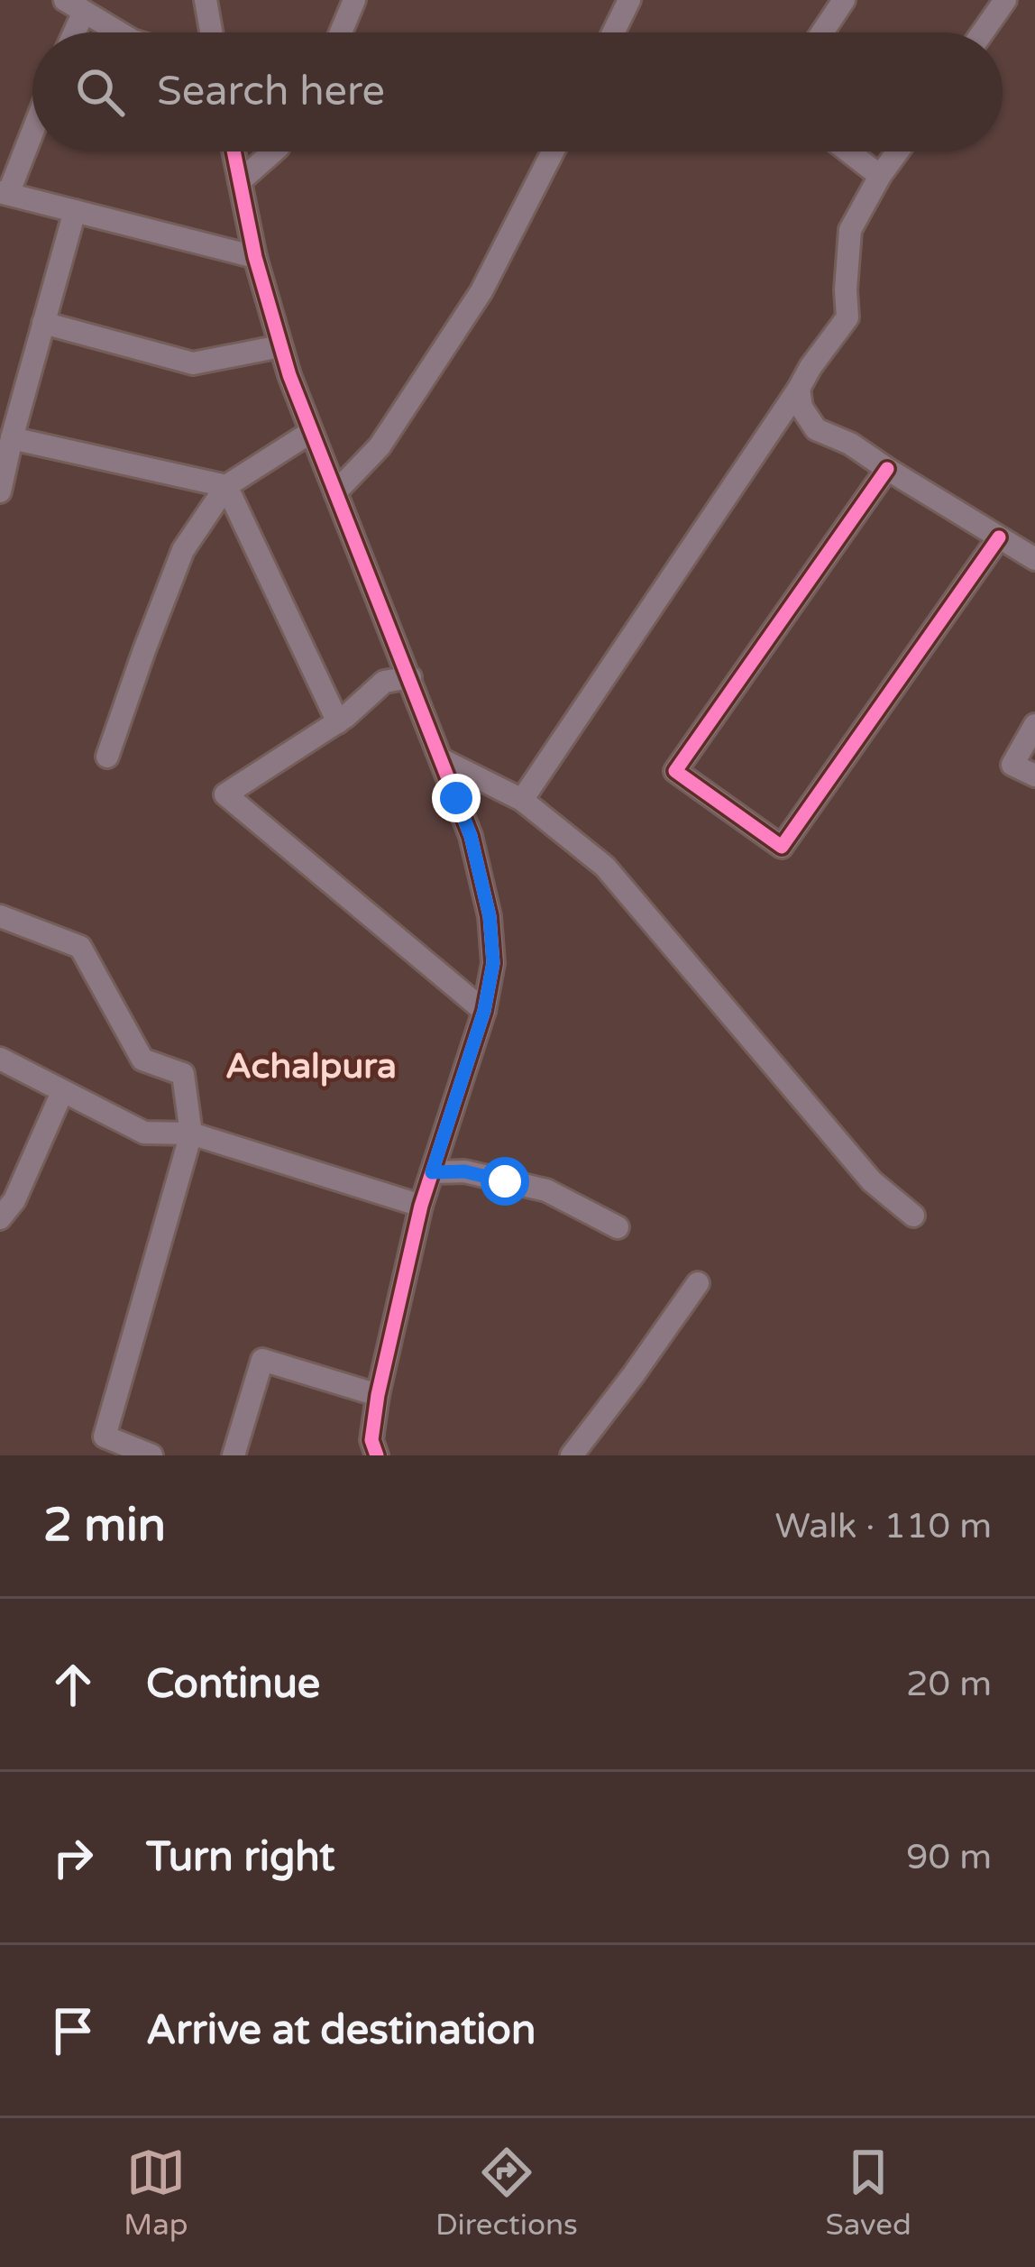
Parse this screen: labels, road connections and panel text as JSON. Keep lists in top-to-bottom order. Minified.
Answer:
{"districts":["Achalpura"],"page":{"search":"Search here","heading":["2 min","Walk · 110 m"],"list":[["Continue","20 m"],["Turn right","90 m"],"Arrive at destination"],"nav":["Map","Directions","Saved"]}}
